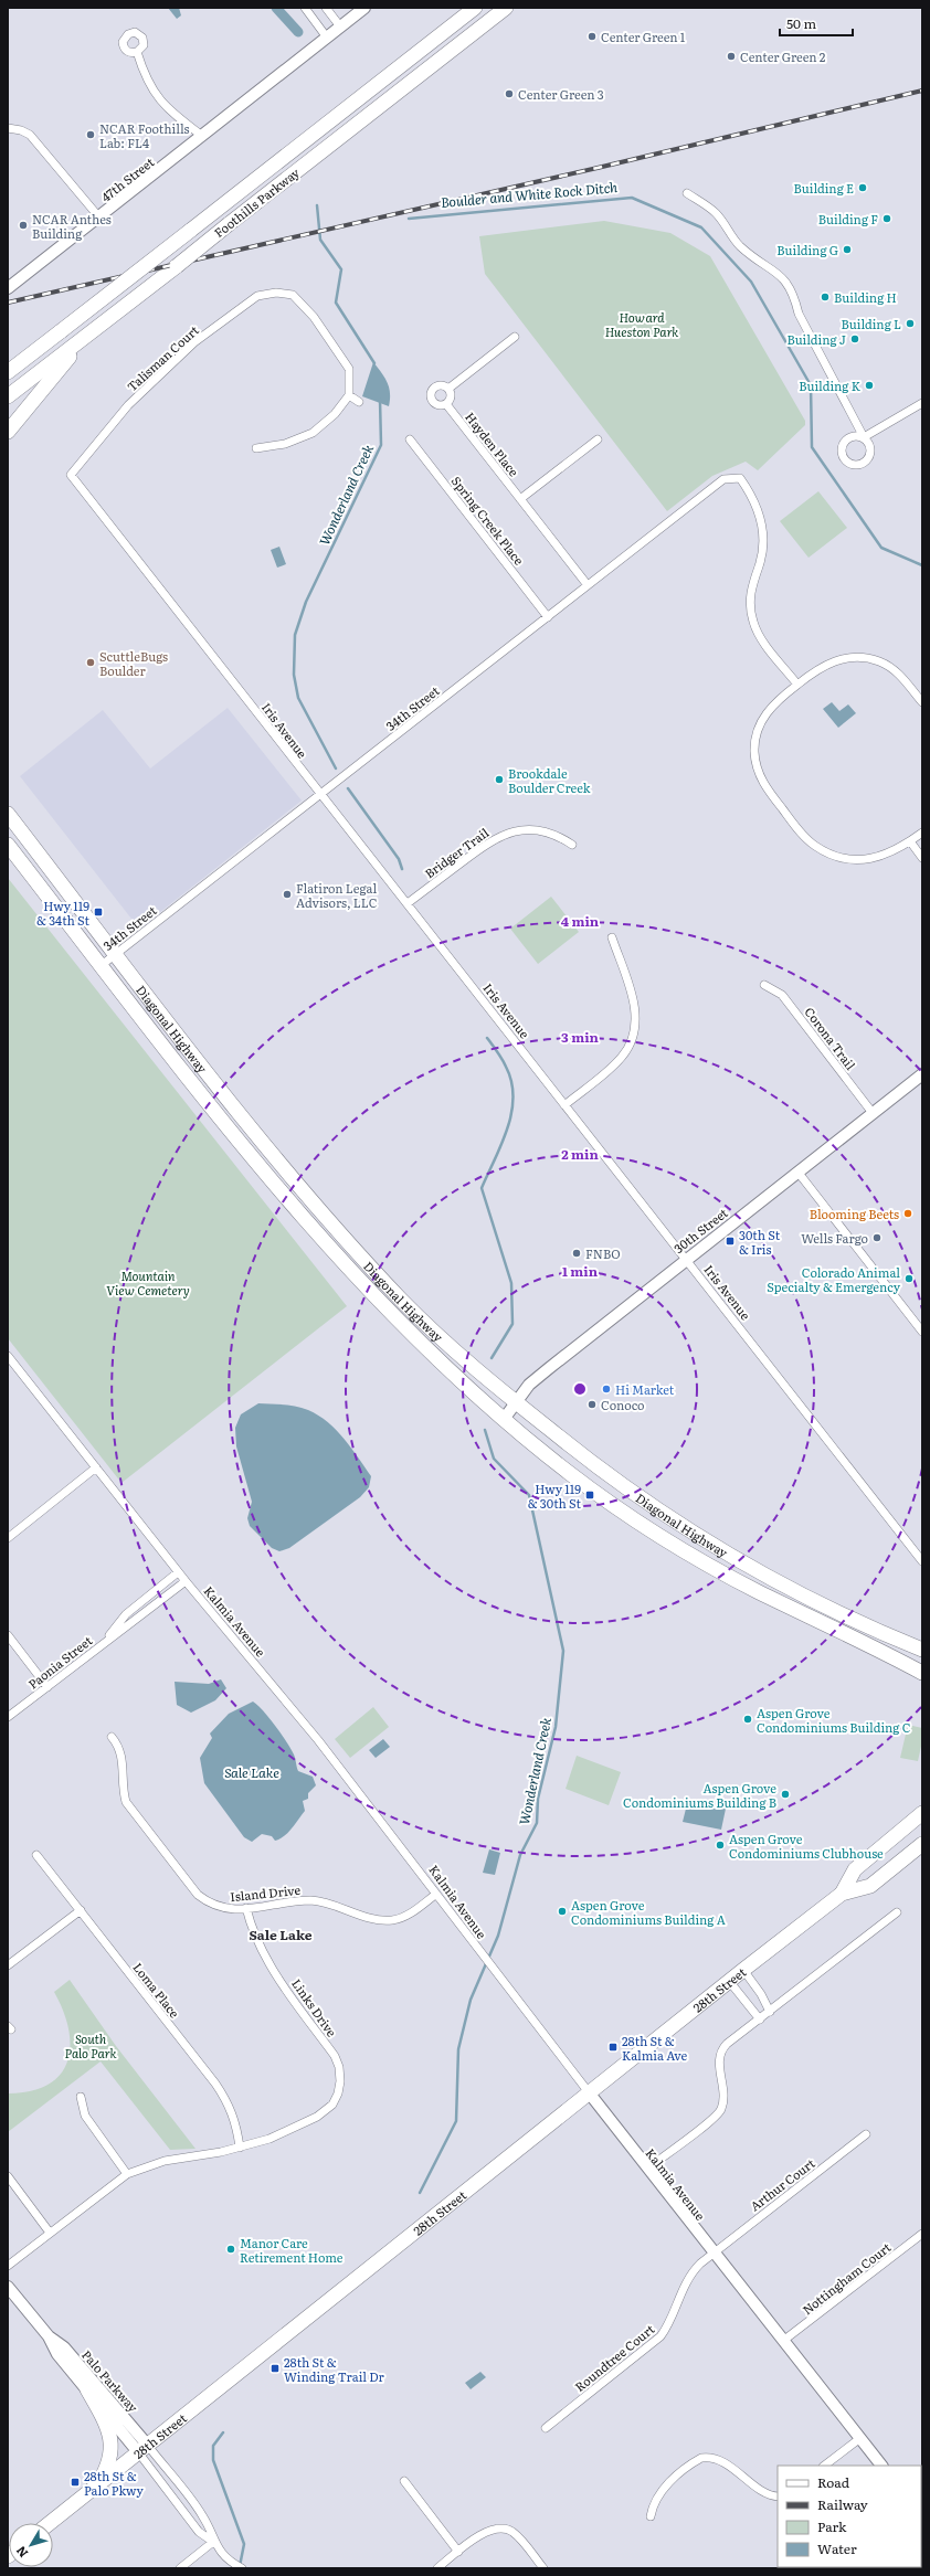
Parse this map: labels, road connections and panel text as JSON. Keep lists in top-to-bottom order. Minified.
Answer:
{"streets":{"highway":["Foothills Parkway","Diagonal Highway","28th Street"],"street":["47th Street","Talisman Court","Hayden Place","Spring Creek Place","34th Street","Iris Avenue","Bridger Trail","Corona Trail","30th Street","Kalmia Avenue","Paonia Street","Island Drive","Loma Place","Links Drive","Arthur Court","Nottingham Court","Roundtree Court","Palo Parkway"]},"crossings":[["Talisman Court","Iris Avenue"],["Hayden Place","34th Street"],["Spring Creek Place","34th Street"],["34th Street","Iris Avenue"],["34th Street","Diagonal Highway"],["Iris Avenue","Bridger Trail"],["Iris Avenue","30th Street"],["Diagonal Highway","30th Street"],["Corona Trail","30th Street"],["Kalmia Avenue","Paonia Street"],["Kalmia Avenue","Island Drive"],["Kalmia Avenue","28th Street"],["Kalmia Avenue","Arthur Court"],["Kalmia Avenue","Nottingham Court"],["Kalmia Avenue","Roundtree Court"],["Island Drive","Links Drive"],["28th Street","Palo Parkway"],["Loma Place","Links Drive"],["Arthur Court","Roundtree Court"]],"districts":["Sale Lake"],"water":["Boulder and White Rock Ditch","Wonderland Creek","Sale Lake"],"parks":["Howard Hueston Park","Mountain View Cemetery","South Palo Park"],"places":{"other":["Center Green 1","Center Green 2","Center Green 3","NCAR Foothills Lab: FL4","Building E","Building F","NCAR Anthes Building","Building G","Building H","Building L","Building J","Building K","ScuttleBugs Boulder","Brookdale Boulder Creek","Flatiron Legal Advisors, LLC","Blooming Beets","Wells Fargo","FNBO","Colorado Animal Specialty & Emergency","Hi Market","Conoco","Aspen Grove Condominiums Building C","Aspen Grove Condominiums Building B","Aspen Grove Condominiums Clubhouse","Aspen Grove Condominiums Building A","Manor Care Retirement Home"],"transit":["Hwy 119 & 34th St","30th St & Iris","Hwy 119 & 30th St","28th St & Kalmia Ave","28th St & Winding Trail Dr","28th St & Palo Pkwy"]},"legend":["Road","Railway","Park","Water"],"scale_bar":"50 m","north":"bottom left","rings":["4 min","3 min","2 min","1 min"]}
